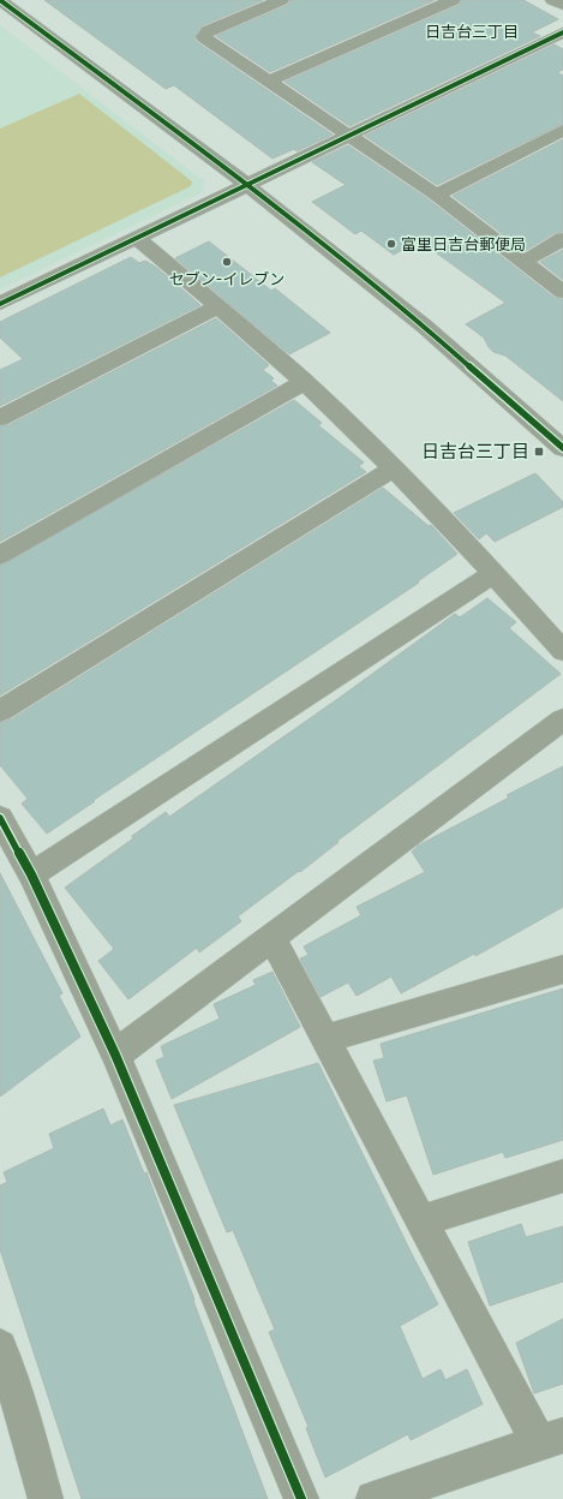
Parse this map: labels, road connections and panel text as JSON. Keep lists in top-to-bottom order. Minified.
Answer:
{"districts":["日吉台三丁目"],"places":{"other":["富里日吉台郵便局","セブン-イレブン"],"transit":["日吉台三丁目"]}}
